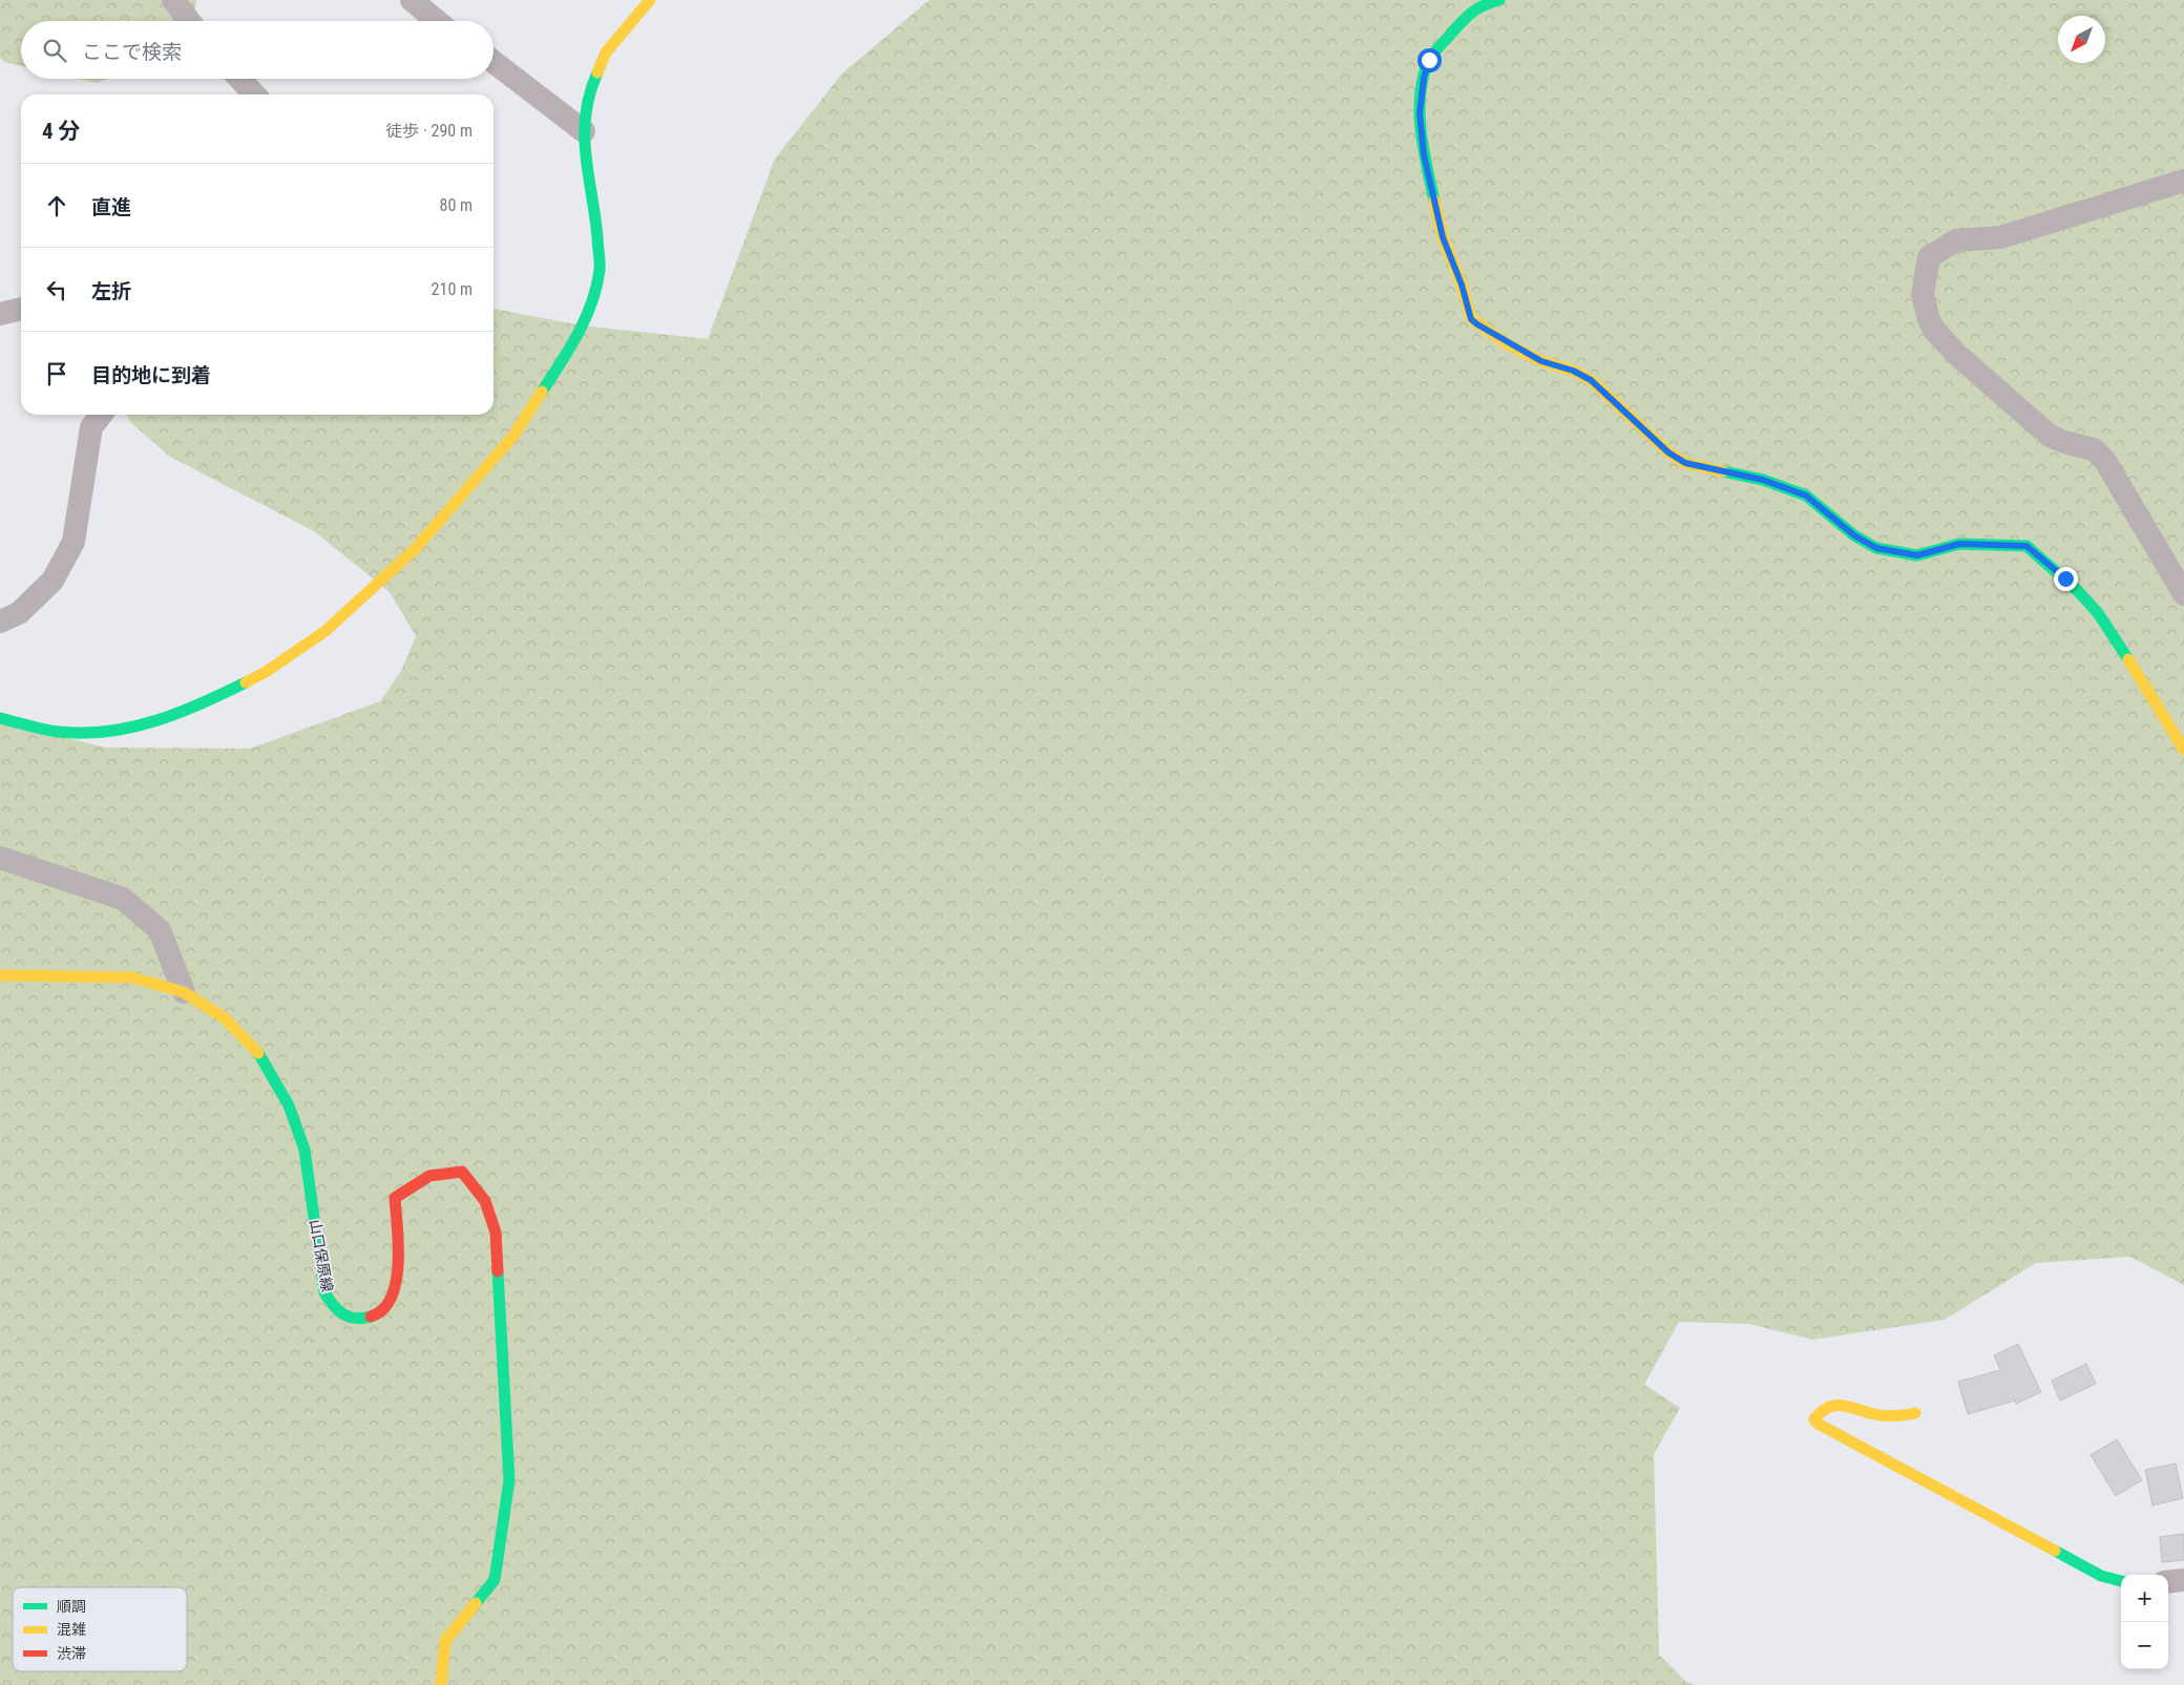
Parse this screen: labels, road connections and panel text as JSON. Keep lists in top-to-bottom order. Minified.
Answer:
{"streets":{"street":["山口保原線"]},"legend":["順調","混雑","渋滞"],"north":"bottom left","page":{"search":"ここで検索","heading":["4 分","徒歩 · 290 m"],"list":[["直進","80 m"],["左折","210 m"],"目的地に到着"],"map_buttons":["+","−"]}}
